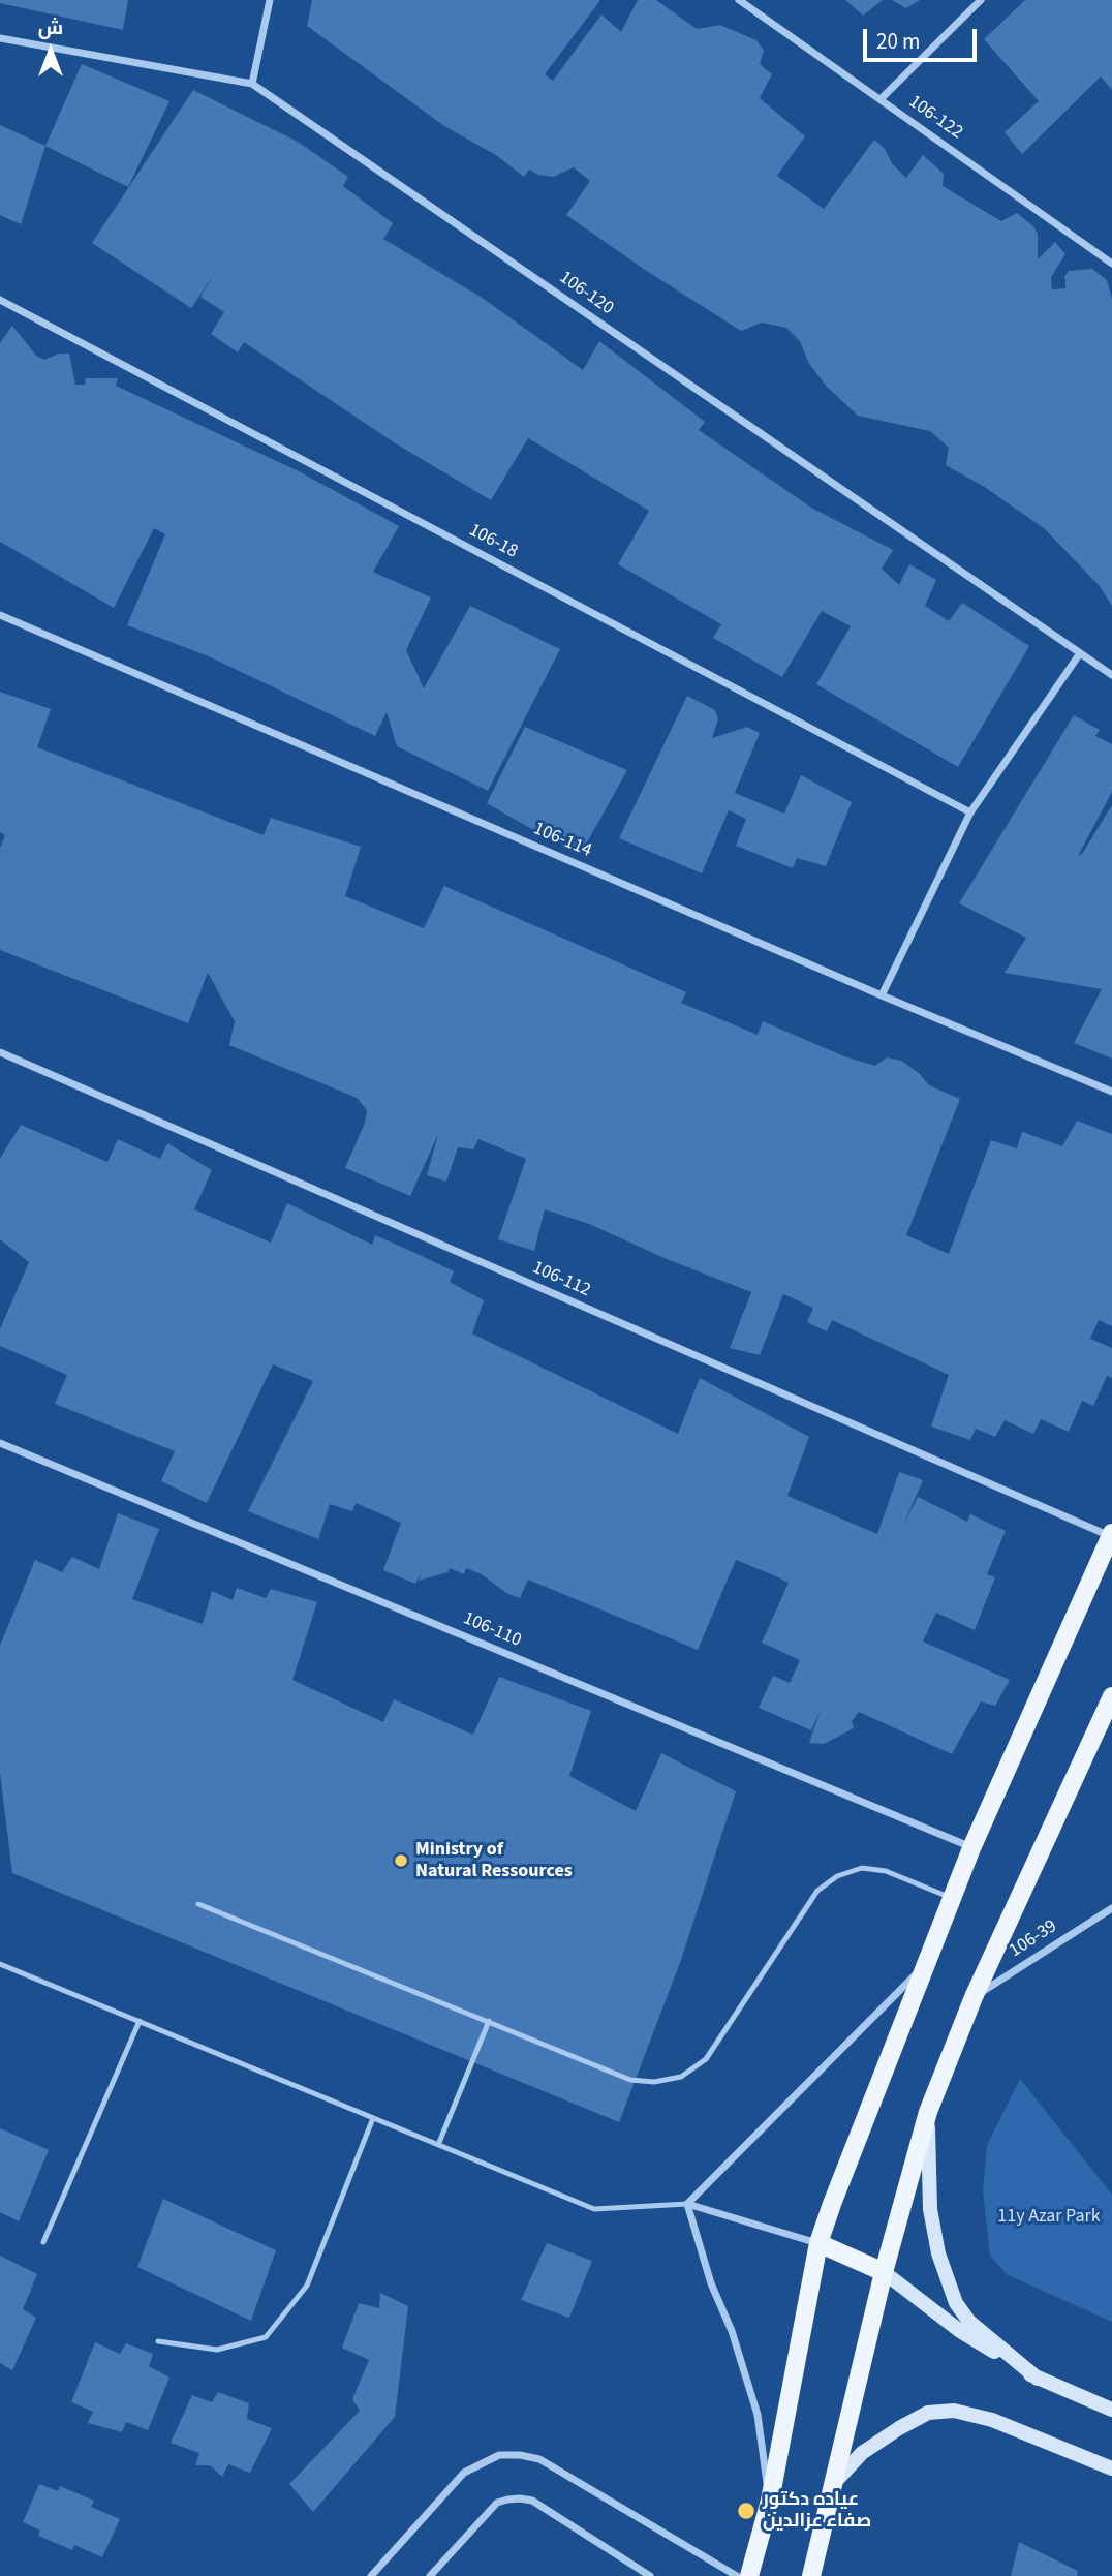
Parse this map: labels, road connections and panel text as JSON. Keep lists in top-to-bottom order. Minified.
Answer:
{"streets":{"street":["106-122","106-120","106-18","106-114","106-112","106-110","106-39"]},"parks":["11y Azar Park"],"places":["Ministry of Natural Ressources","عياده دكتور صفاء عزالدين"],"scale_bar":"20 m","north":"top"}
